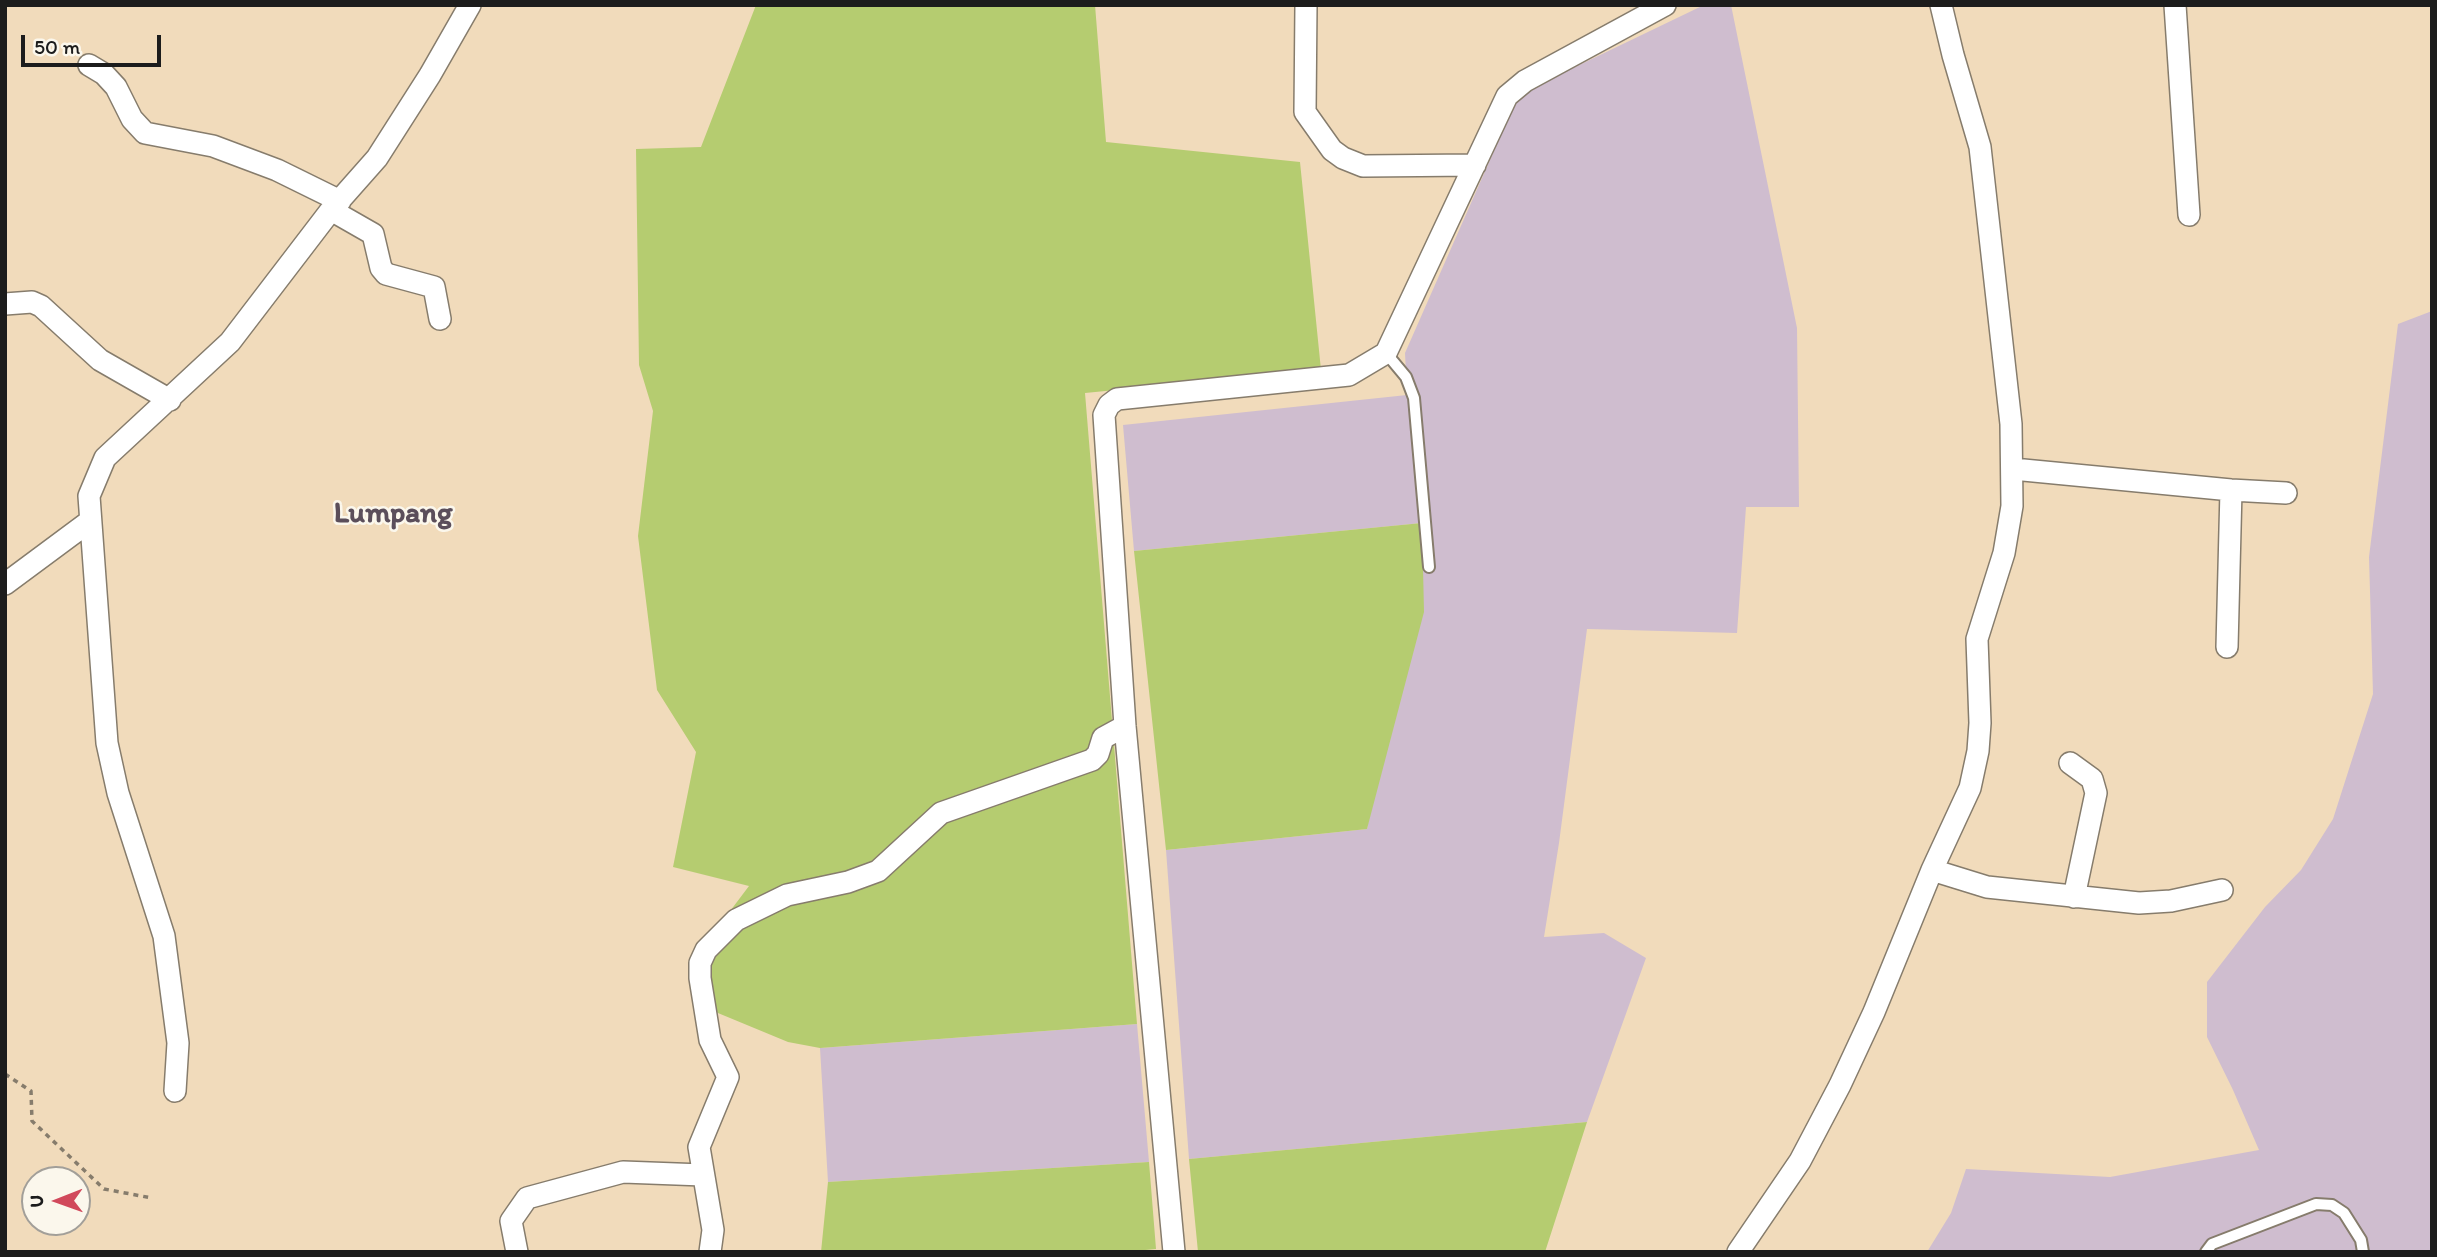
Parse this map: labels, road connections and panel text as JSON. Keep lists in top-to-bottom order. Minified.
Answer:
{"districts":["Lumpang"],"scale_bar":"50 m","north":"left"}
